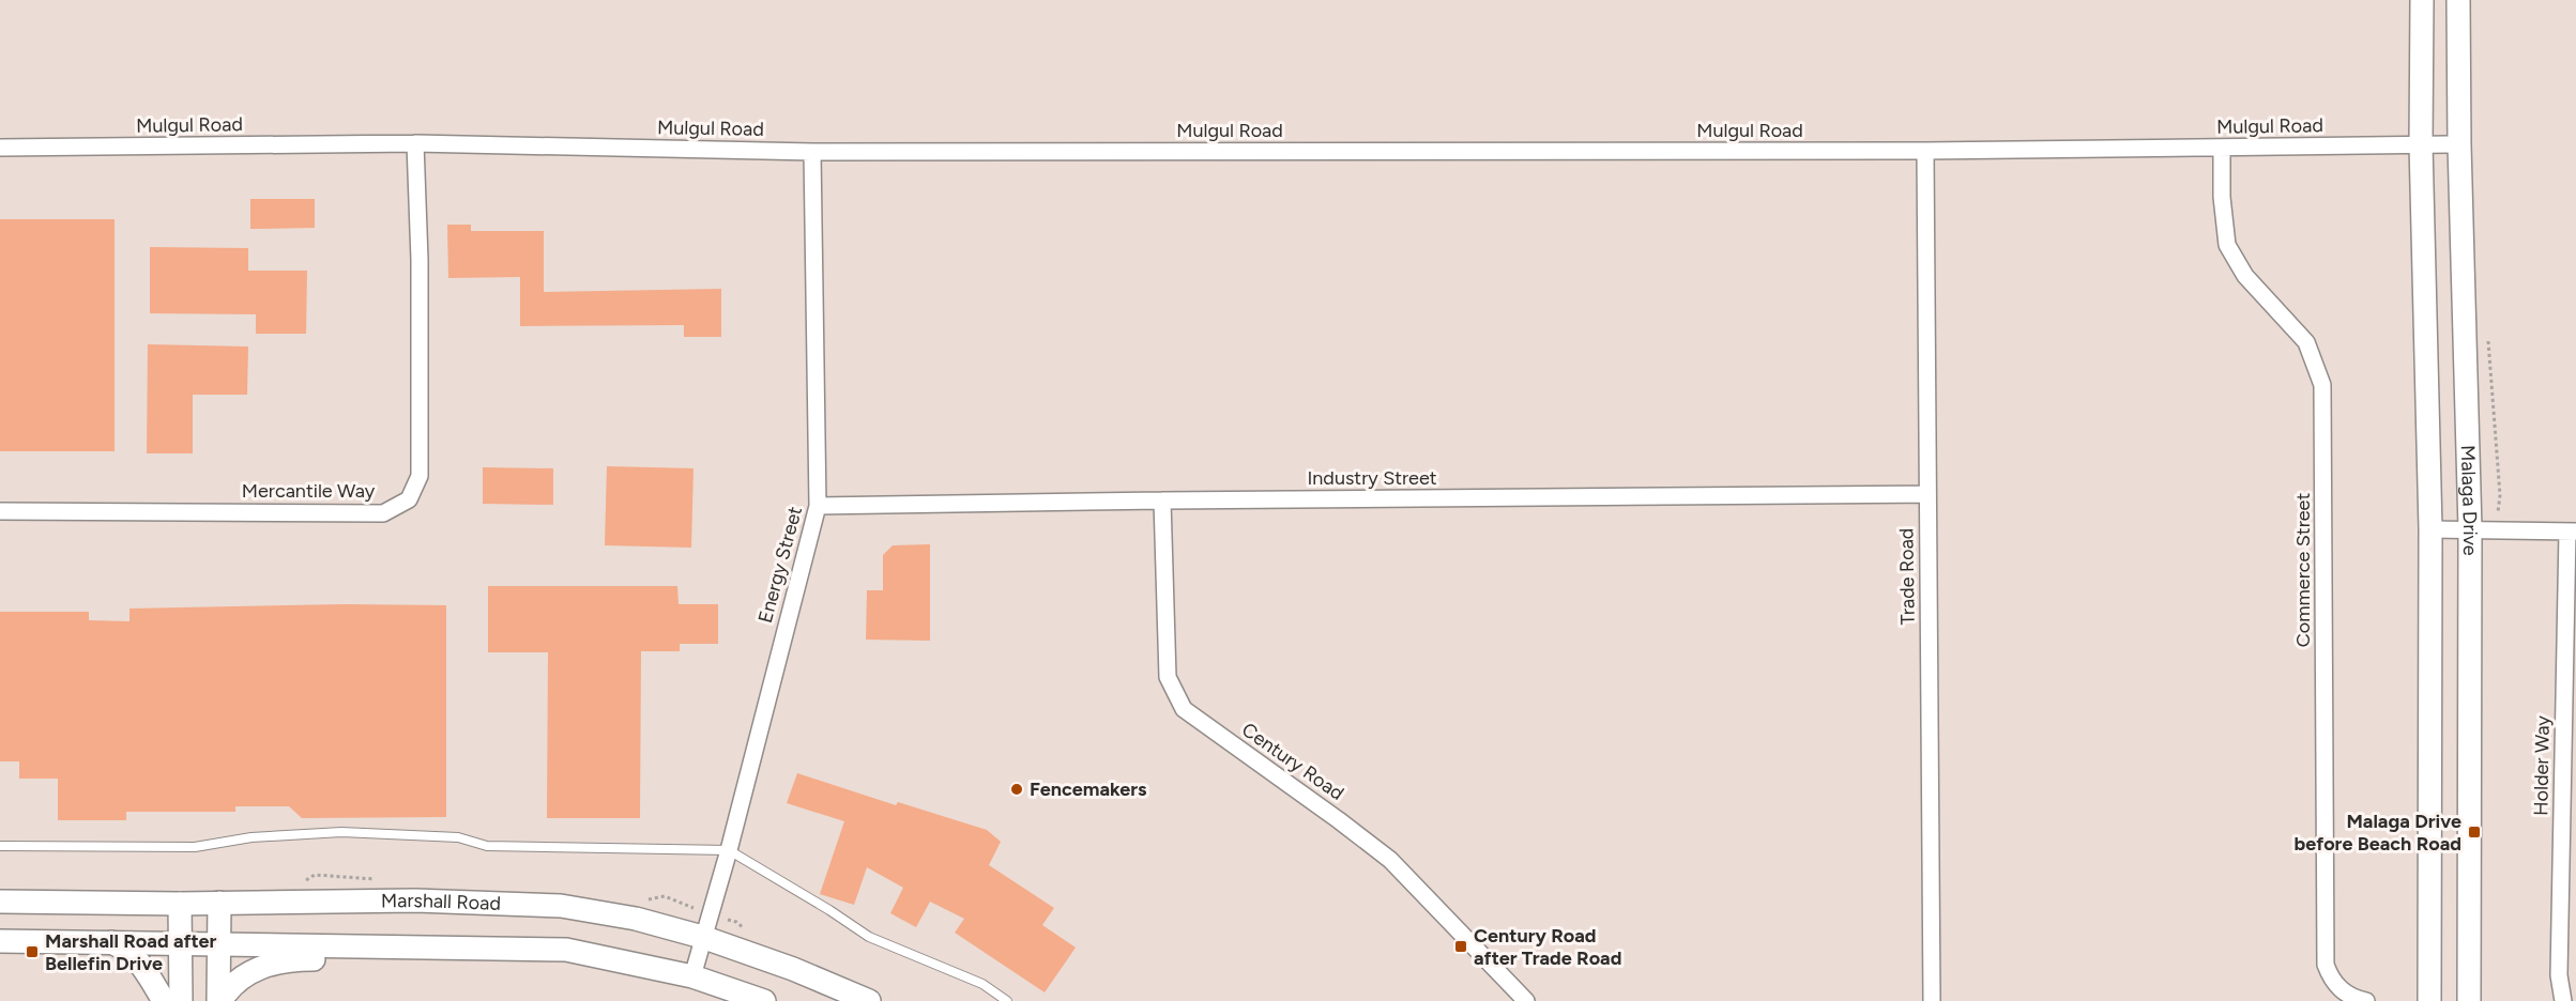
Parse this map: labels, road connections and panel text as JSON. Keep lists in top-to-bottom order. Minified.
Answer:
{"streets":{"main road":["Malaga Drive","Marshall Road"],"street":["Mulgul Road","Industry Street","Mercantile Way","Energy Street","Commerce Street","Trade Road","Century Road","Holder Way"]},"crossings":[["Mulgul Road","Mercantile Way"],["Mulgul Road","Malaga Drive"],["Mulgul Road","Energy Street"],["Mulgul Road","Commerce Street"],["Mulgul Road","Trade Road"],["Industry Street","Energy Street"],["Industry Street","Trade Road"],["Industry Street","Century Road"],["Malaga Drive","Holder Way"],["Energy Street","Marshall Road"]],"places":{"other":["Fencemakers"],"transit":["Malaga Drive before Beach Road","Century Road after Trade Road","Marshall Road after Bellefin Drive"]}}
